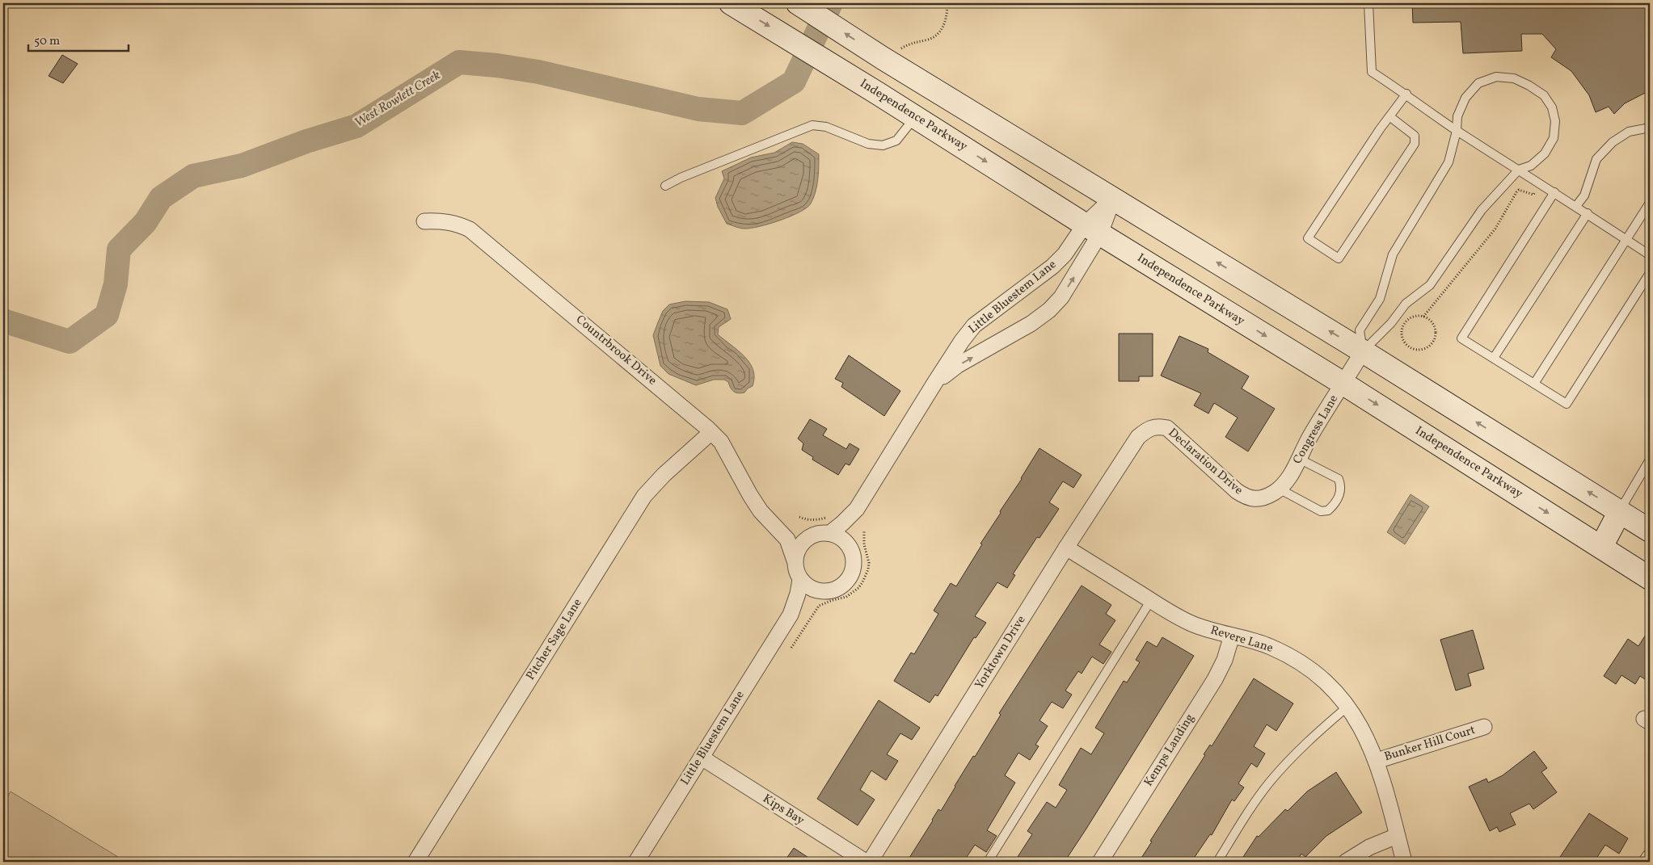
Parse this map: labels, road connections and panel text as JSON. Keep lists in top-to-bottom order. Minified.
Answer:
{"streets":{"main road":["Independence Parkway"],"street":["Little Bluestem Lane","Countrbrook Drive","Congress Lane","Declaration Drive","Pitcher Sage Lane","Revere Lane","Yorktown Drive","Bunker Hill Court","Kemps Landing","Kips Bay"]},"crossings":[["Independence Parkway","Little Bluestem Lane"],["Independence Parkway","Congress Lane"],["Little Bluestem Lane","Countrbrook Drive"],["Little Bluestem Lane","Kips Bay"],["Countrbrook Drive","Pitcher Sage Lane"],["Congress Lane","Declaration Drive"],["Declaration Drive","Yorktown Drive"],["Revere Lane","Yorktown Drive"],["Revere Lane","Bunker Hill Court"],["Revere Lane","Kemps Landing"]],"water":["West Rowlett Creek"],"scale_bar":"50 m"}
